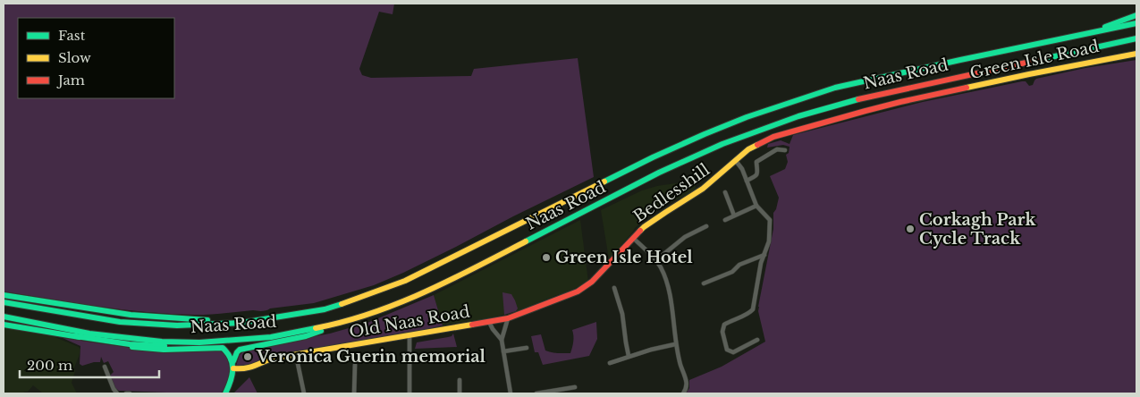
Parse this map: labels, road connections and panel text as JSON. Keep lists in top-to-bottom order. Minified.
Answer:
{"streets":{"main road":["Green Isle Road","Naas Road","Bedlesshill","Old Naas Road"]},"crossings":[["Green Isle Road","Bedlesshill"],["Bedlesshill","Old Naas Road"]],"places":["Corkagh Park Cycle Track","Green Isle Hotel","Veronica Guerin memorial"],"legend":["Fast","Slow","Jam"],"scale_bar":"200 m"}
